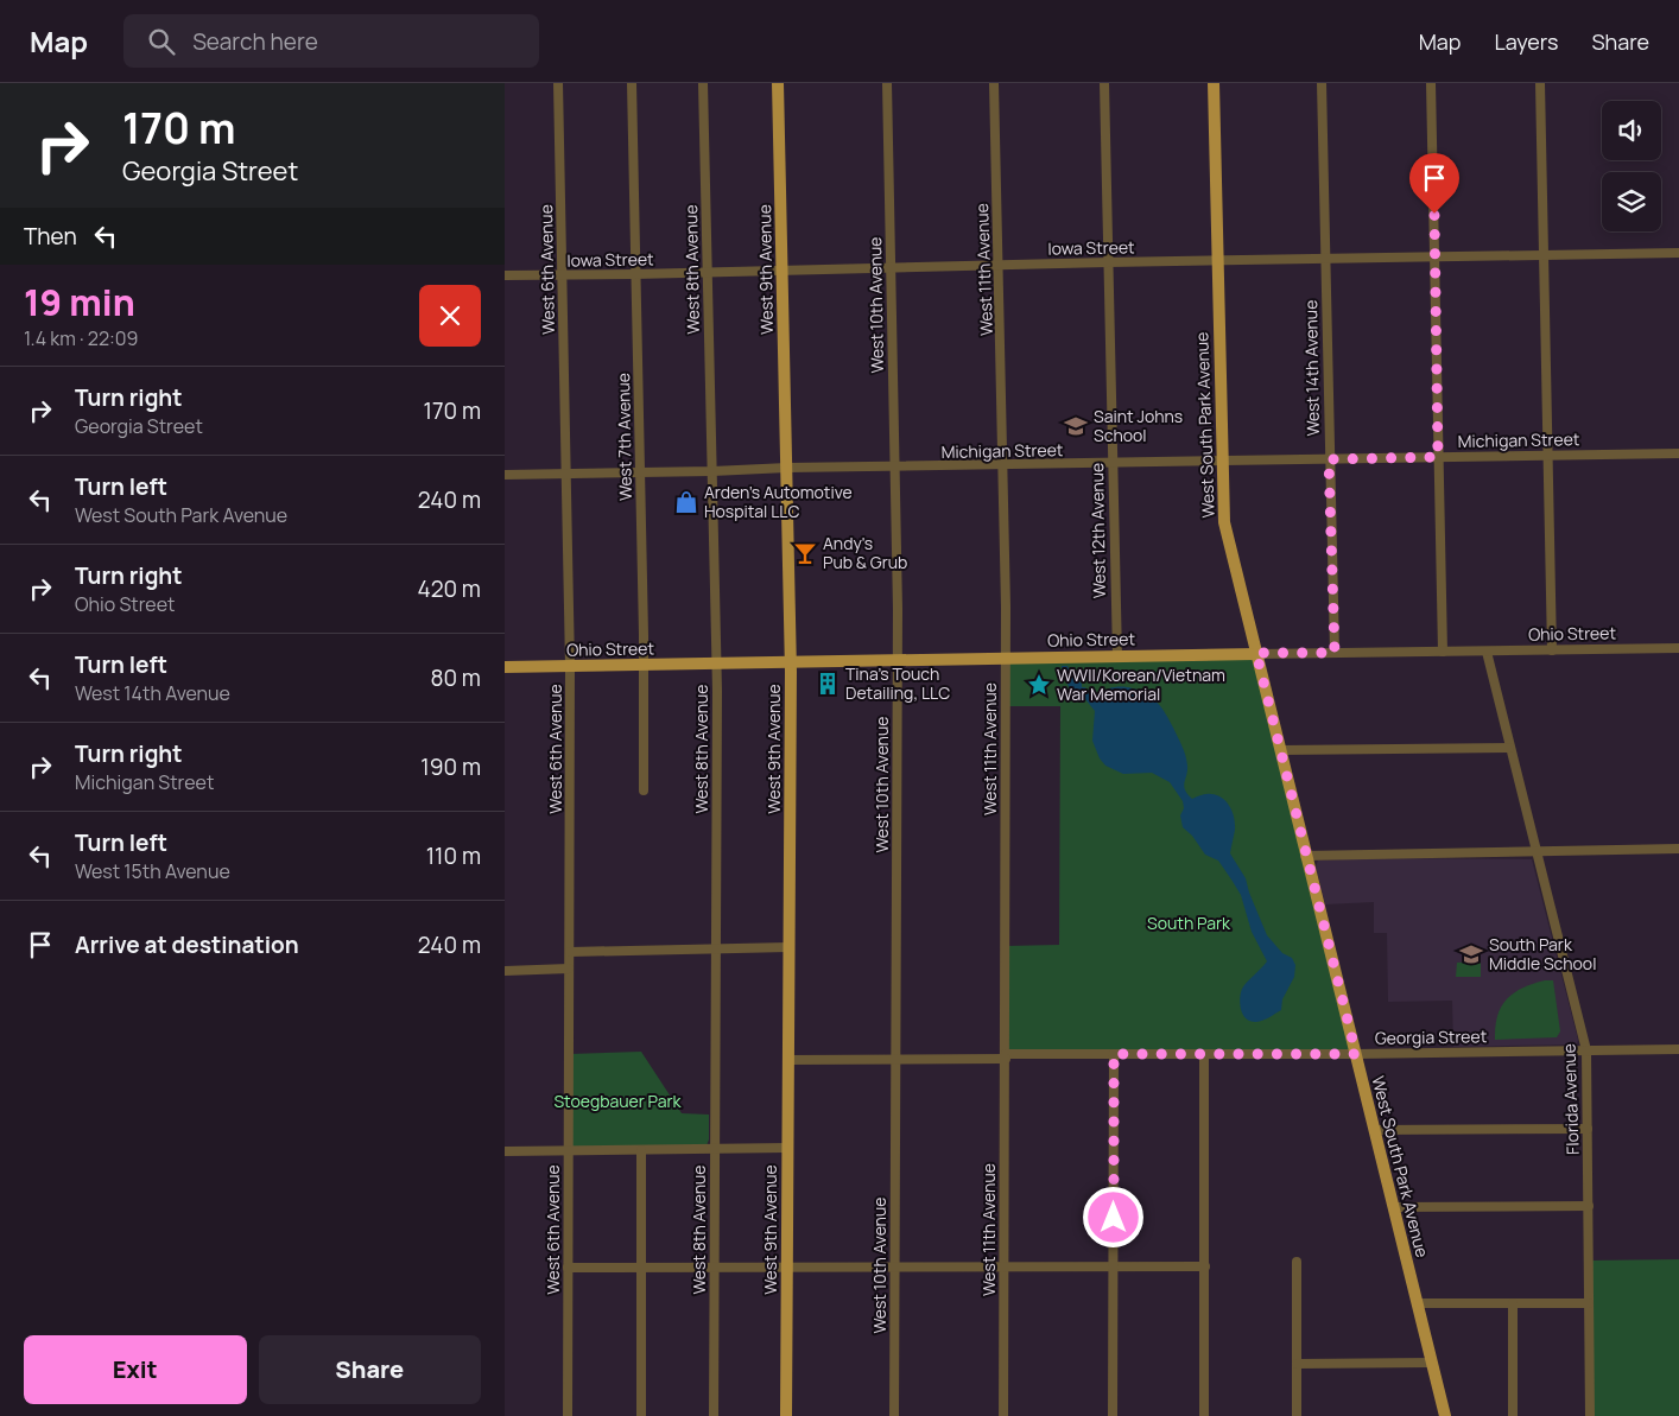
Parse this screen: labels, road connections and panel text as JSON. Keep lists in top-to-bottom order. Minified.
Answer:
{"streets":{"main road":["West 9th Avenue","West South Park Avenue","Ohio Street"],"street":["Iowa Street","West 6th Avenue","West 8th Avenue","West 11th Avenue","West 10th Avenue","West 14th Avenue","West 7th Avenue","Michigan Street","West 12th Avenue","Georgia Street","Florida Avenue"]},"crossings":[["Iowa Street","West 6th Avenue"],["Iowa Street","West 8th Avenue"],["Iowa Street","West 9th Avenue"],["Iowa Street","West 11th Avenue"],["Iowa Street","West 10th Avenue"],["Iowa Street","West 14th Avenue"],["Iowa Street","West South Park Avenue"],["Iowa Street","West 7th Avenue"],["Iowa Street","West 12th Avenue"],["West 6th Avenue","Michigan Street"],["West 6th Avenue","Ohio Street"],["West 8th Avenue","Michigan Street"],["West 8th Avenue","Ohio Street"],["West 9th Avenue","Michigan Street"],["West 9th Avenue","Ohio Street"],["West 9th Avenue","Georgia Street"],["West 11th Avenue","Michigan Street"],["West 11th Avenue","Ohio Street"],["West 11th Avenue","Georgia Street"],["West 10th Avenue","Michigan Street"],["West 10th Avenue","Ohio Street"],["West 10th Avenue","Georgia Street"],["West 14th Avenue","Michigan Street"],["West 14th Avenue","Ohio Street"],["West South Park Avenue","Michigan Street"],["West South Park Avenue","Ohio Street"],["West South Park Avenue","Georgia Street"],["West 7th Avenue","Michigan Street"],["West 7th Avenue","Ohio Street"],["Michigan Street","West 12th Avenue"],["West 12th Avenue","Ohio Street"],["Ohio Street","Florida Avenue"],["Georgia Street","Florida Avenue"]],"parks":["South Park","Stoegbauer Park"],"places":{"school or university":["Saint Johns School","South Park Middle School"],"shop":["Arden's Automotive Hospital LLC"],"bar":["Andy's Pub & Grub"],"building":["Tina's Touch Detailing, LLC"],"place":["WWII/Korean/Vietnam War Memorial"]},"page":{"header":"Map","search":"Search here","nav":["Map","Layers","Share"],"turn":["170 m","Georgia Street"],"then":"Then","heading":["19 min","1.4 km · 22:09"],"list":[{"name":"Turn right","note":"Georgia Street","value":"170 m"},{"name":"Turn left","note":"West South Park Avenue","value":"240 m"},{"name":"Turn right","note":"Ohio Street","value":"420 m"},{"name":"Turn left","note":"West 14th Avenue","value":"80 m"},{"name":"Turn right","note":"Michigan Street","value":"190 m"},{"name":"Turn left","note":"West 15th Avenue","value":"110 m"},{"name":"Arrive at destination","value":"240 m"}],"buttons":["Exit","Share"]}}
